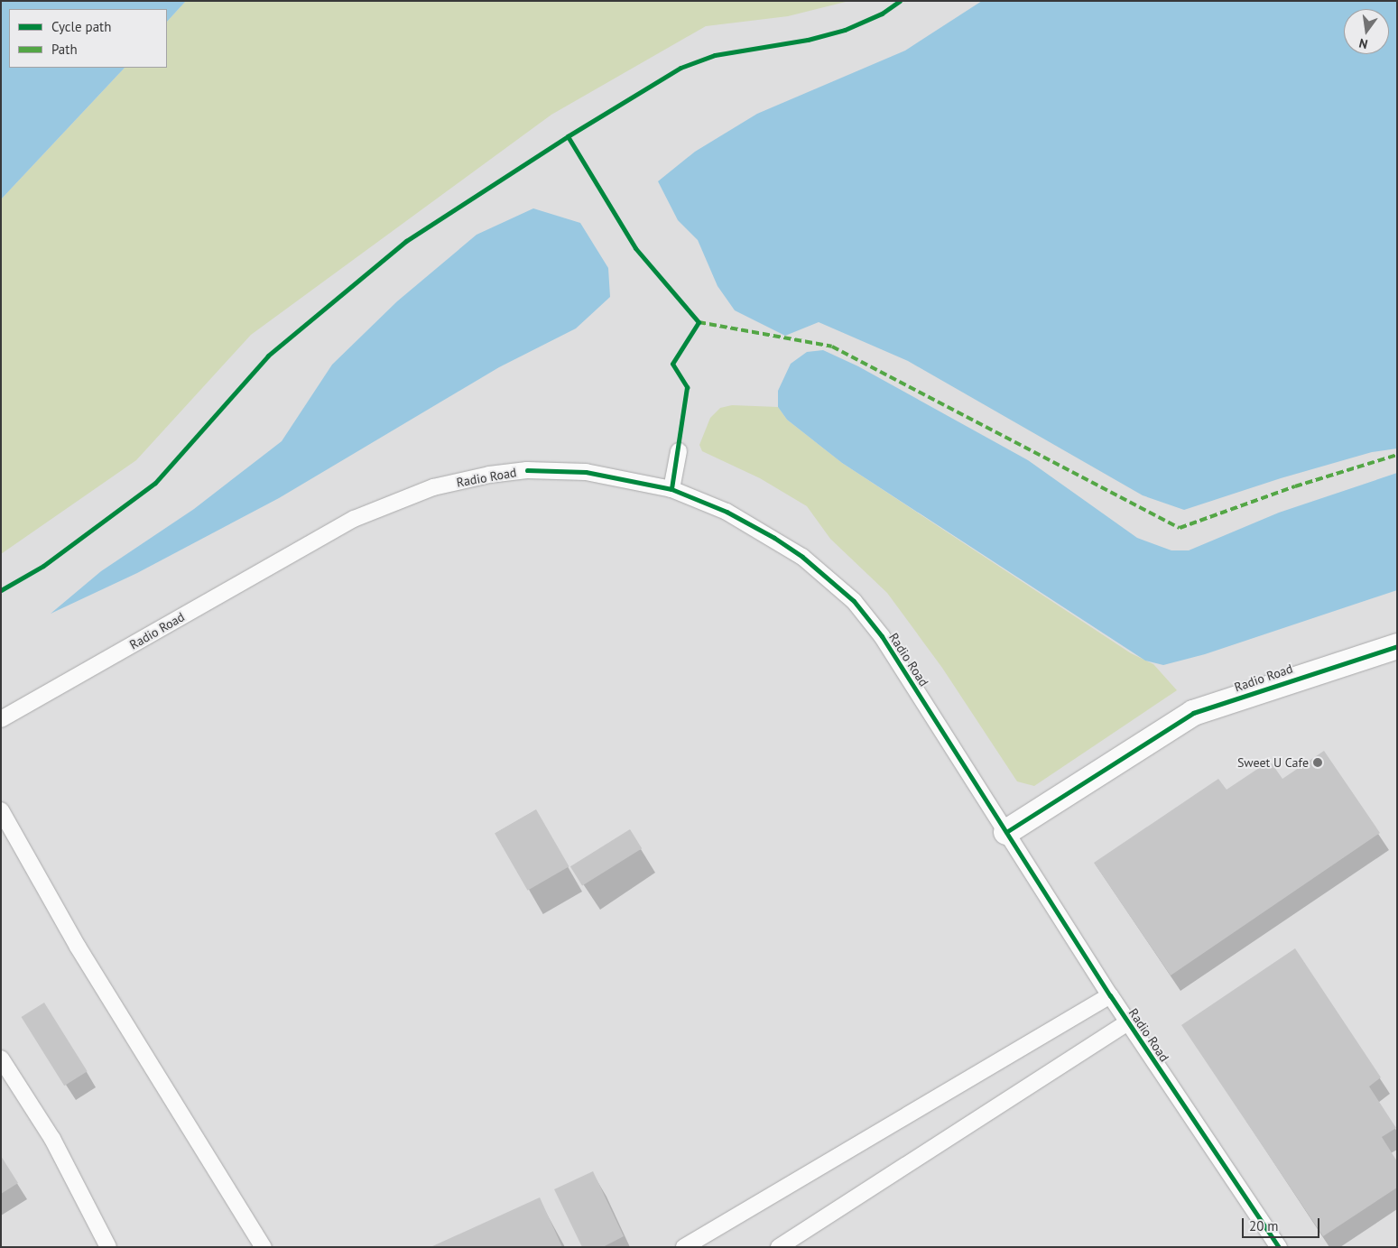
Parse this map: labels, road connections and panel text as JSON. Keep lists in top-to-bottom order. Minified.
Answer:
{"streets":{"street":["Radio Road"]},"places":["Sweet U Cafe"],"legend":["Cycle path","Path"],"scale_bar":"20 m","north":"bottom"}
